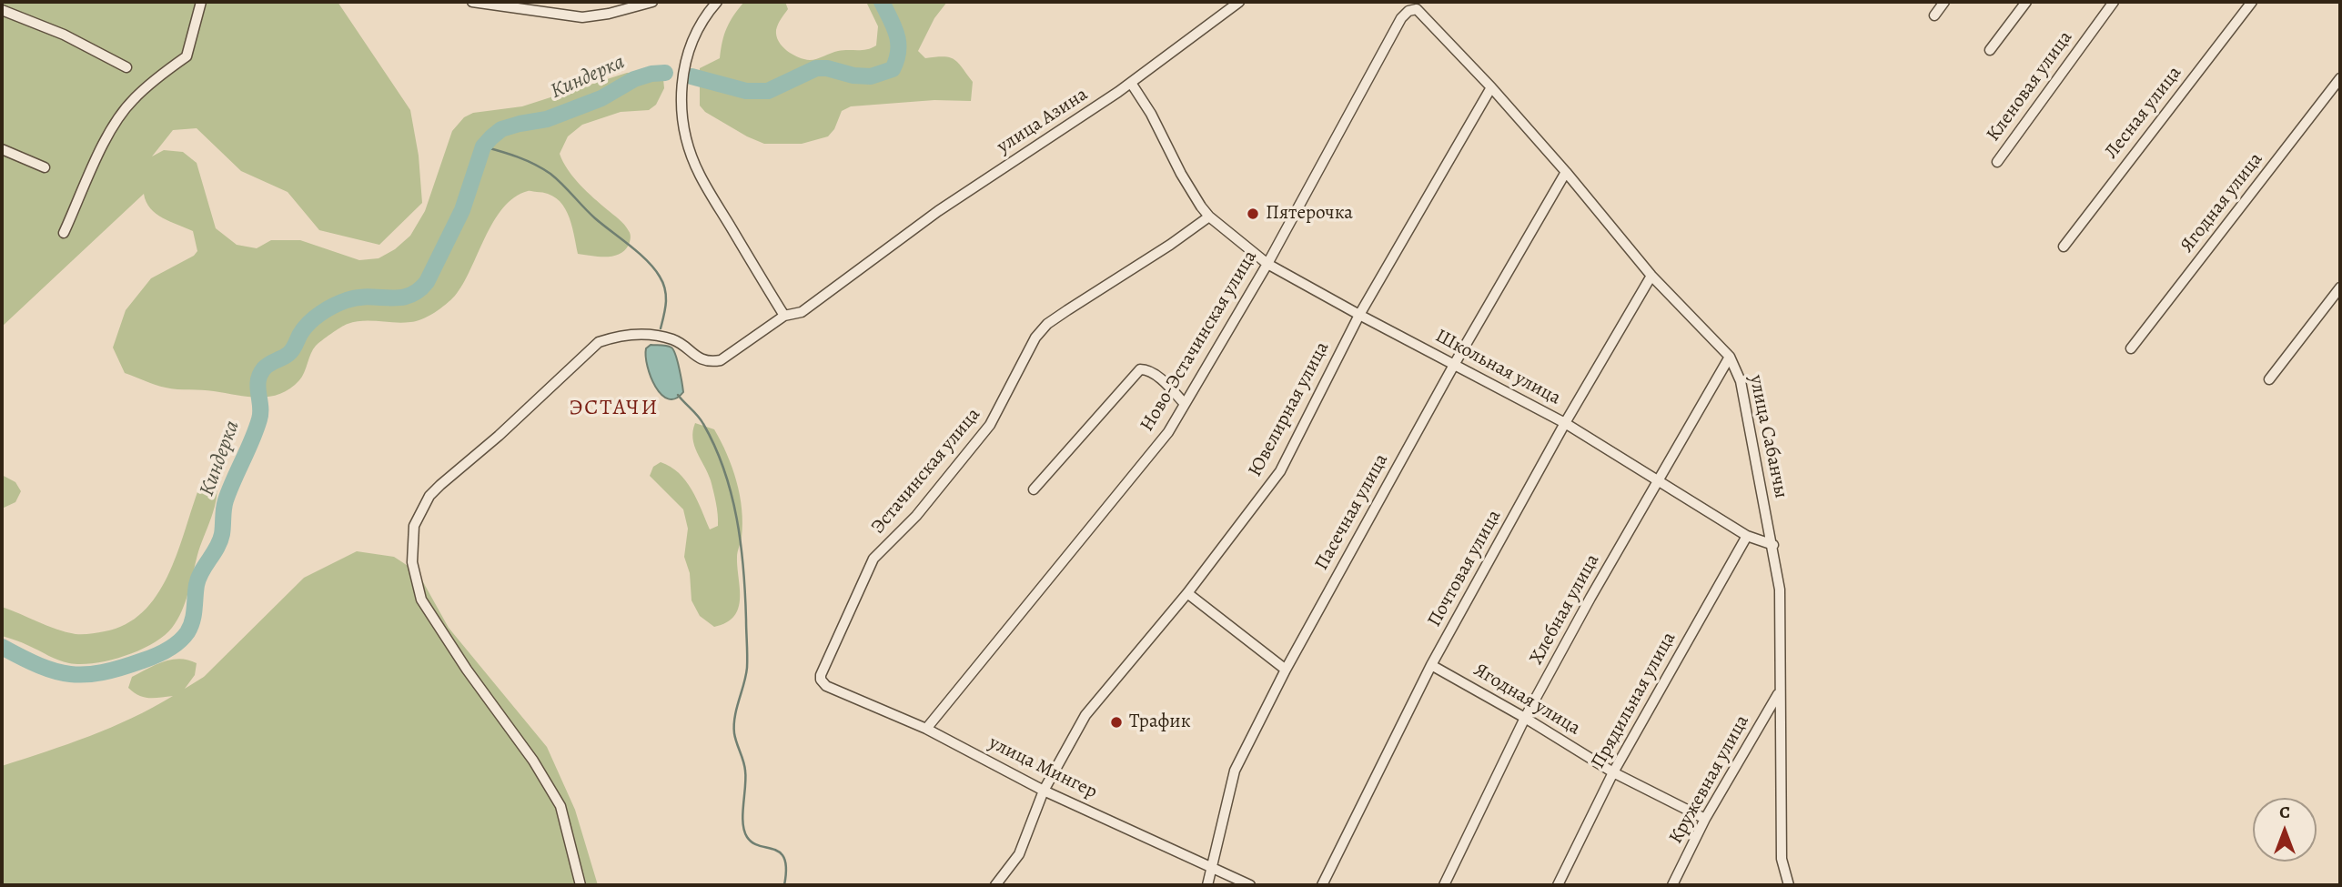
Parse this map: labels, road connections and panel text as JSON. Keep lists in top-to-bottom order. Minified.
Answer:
{"streets":{"street":["Кленовая улица","Лесная улица","улица Азина","Ягодная улица","Ново-Эстачинская улица","Школьная улица","Ювелирная улица","улица Сабанчы","Эстачинская улица","Пасечная улица","Почтовая улица","Хлебная улица","Прядильная улица","улица Мингер","Кружевная улица"]},"crossings":[["улица Азина","Школьная улица"],["Ягодная улица","Почтовая улица"],["Ягодная улица","Хлебная улица"],["Ягодная улица","Прядильная улица"],["Ягодная улица","Кружевная улица"],["Ново-Эстачинская улица","Школьная улица"],["Ново-Эстачинская улица","улица Сабанчы"],["Ново-Эстачинская улица","улица Мингер"],["Школьная улица","Ювелирная улица"],["Школьная улица","улица Сабанчы"],["Школьная улица","Эстачинская улица"],["Школьная улица","Пасечная улица"],["Школьная улица","Почтовая улица"],["Школьная улица","Хлебная улица"],["Школьная улица","Прядильная улица"],["Ювелирная улица","улица Сабанчы"],["Ювелирная улица","улица Мингер"],["улица Сабанчы","Пасечная улица"],["улица Сабанчы","Почтовая улица"],["улица Сабанчы","Хлебная улица"],["улица Сабанчы","Кружевная улица"],["Эстачинская улица","улица Мингер"],["Пасечная улица","улица Мингер"]],"districts":["ЭСТАЧИ"],"water":["Киндерка"],"places":["Пятерочка","Трафик"],"north":"top"}
